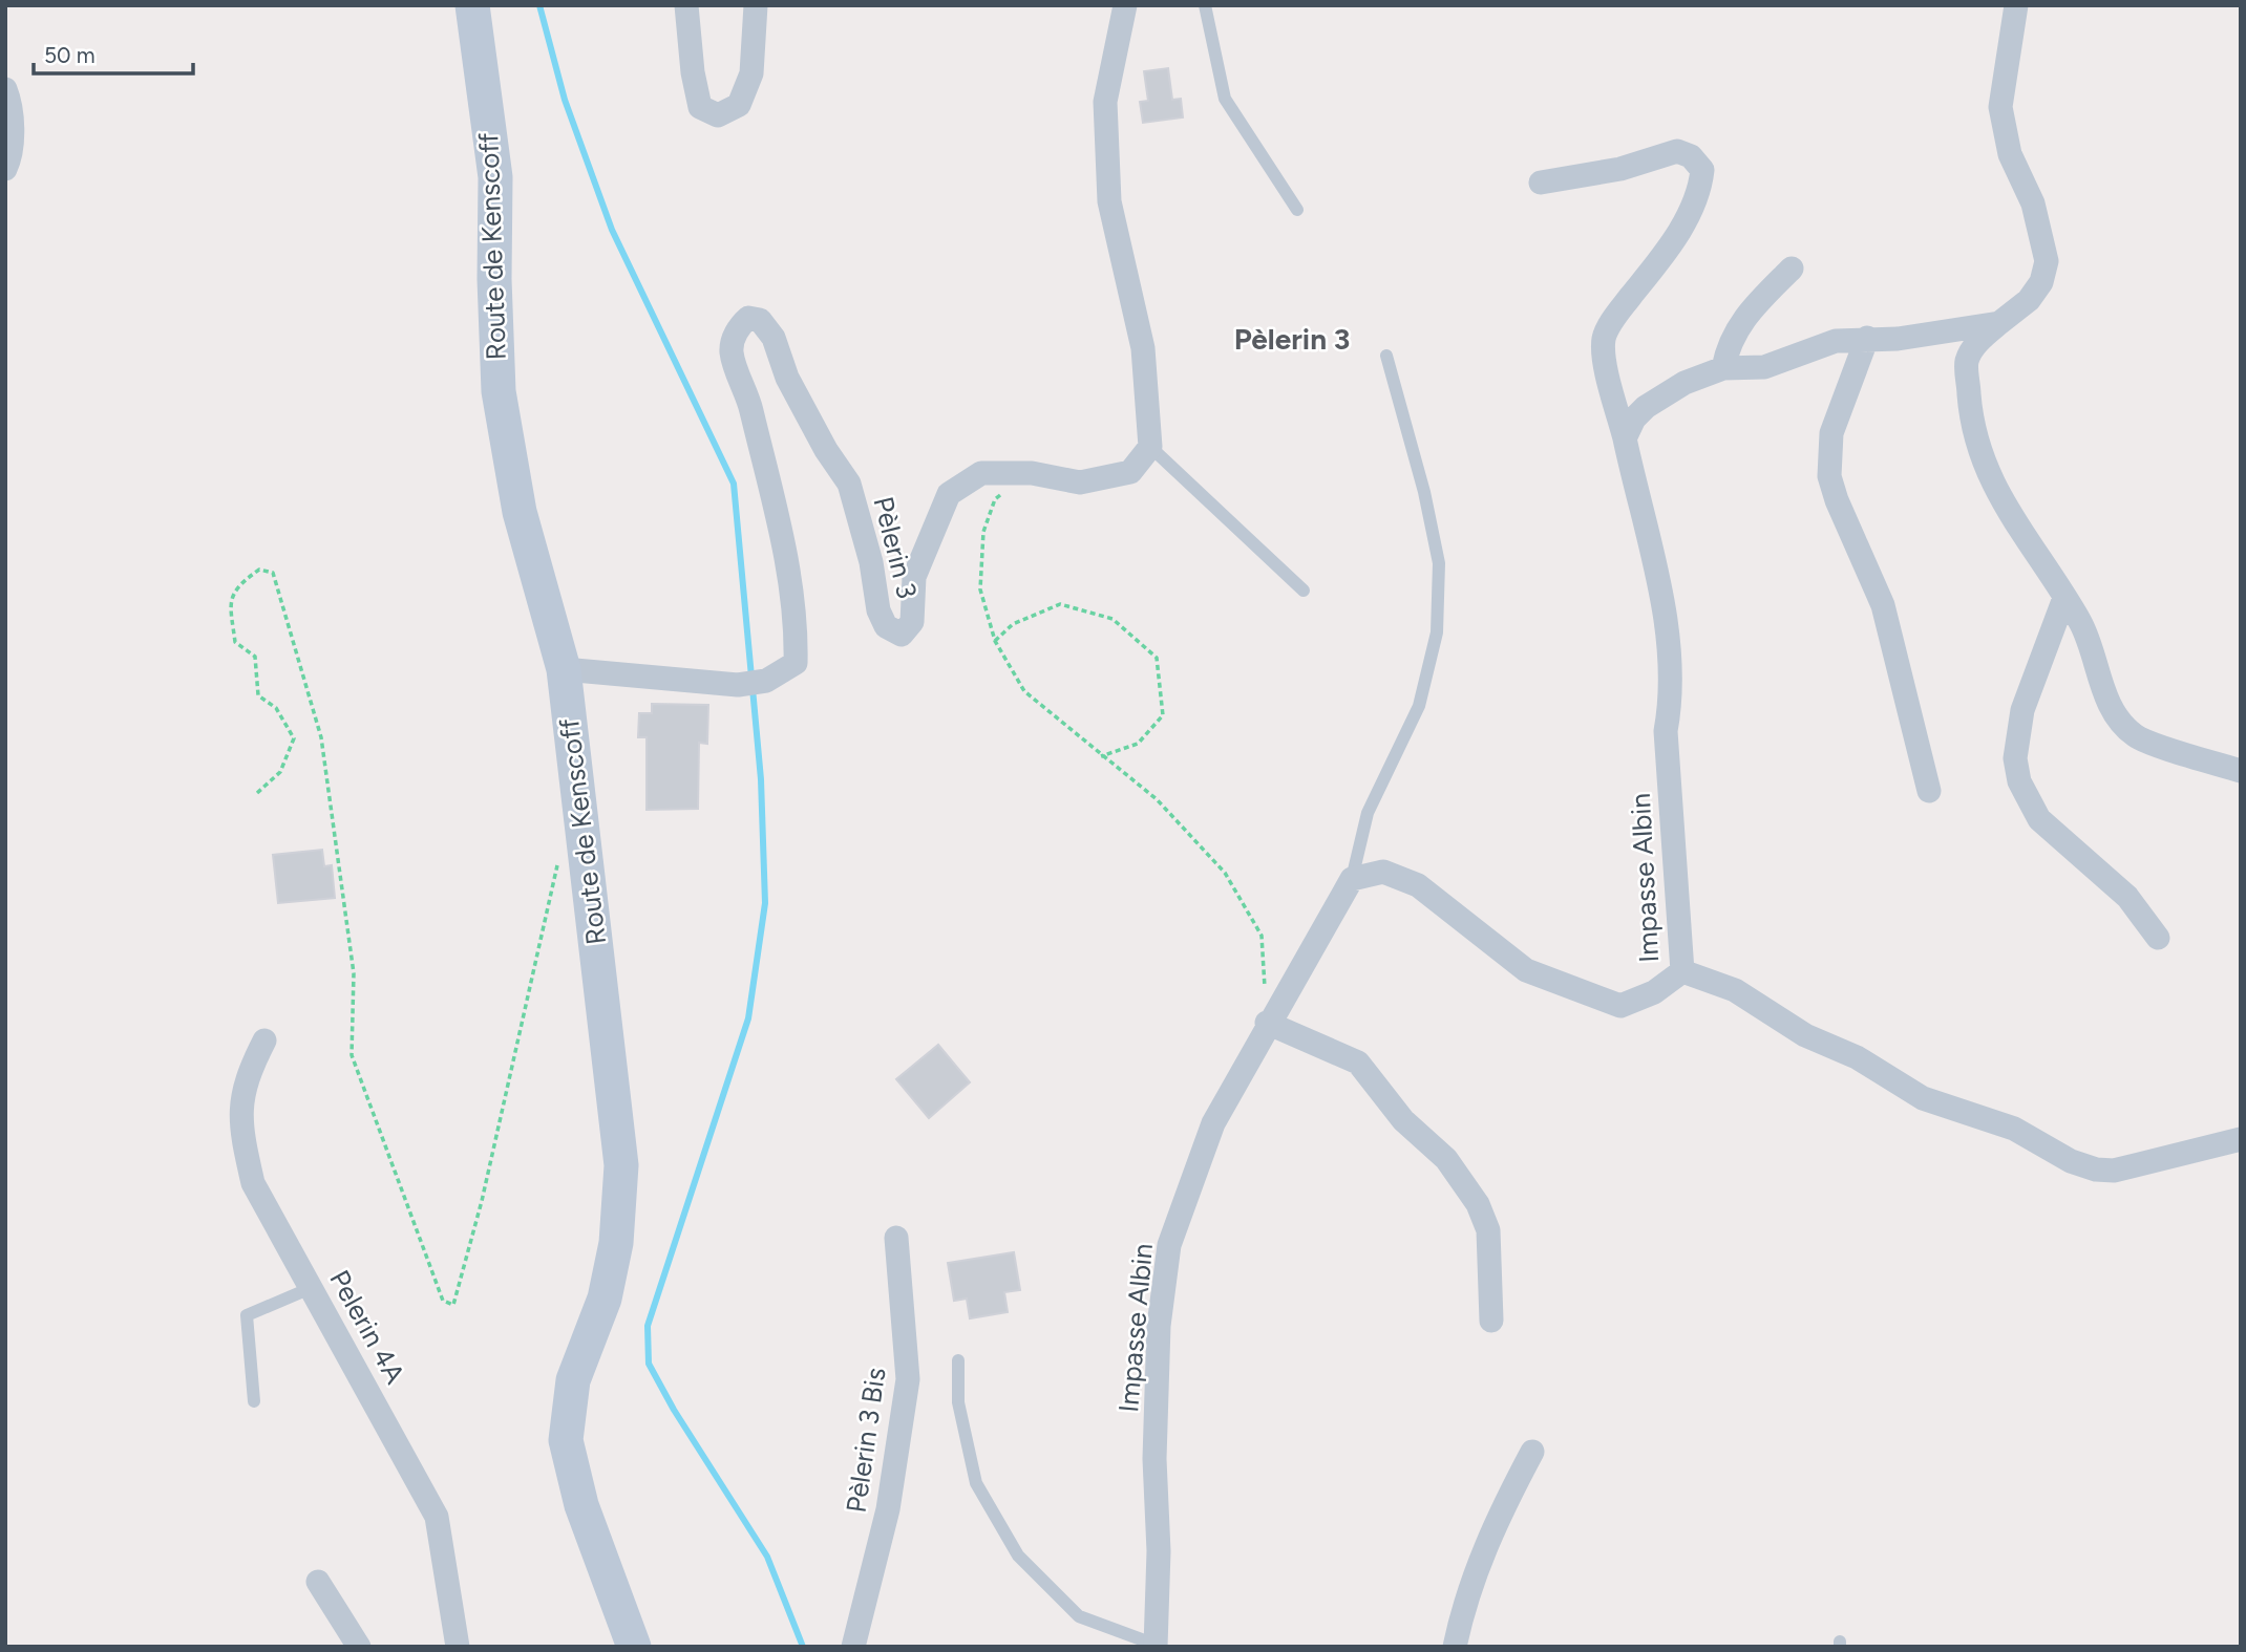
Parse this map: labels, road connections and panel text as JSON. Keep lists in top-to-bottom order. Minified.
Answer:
{"streets":{"main road":["Route de Kenscoff"],"street":["Pèlerin 3","Impasse Albin","Pelerin 4A","Pèlerin 3 Bis"]},"crossings":[["Route de Kenscoff","Pèlerin 3"]],"districts":["Pèlerin 3"],"scale_bar":"50 m"}
